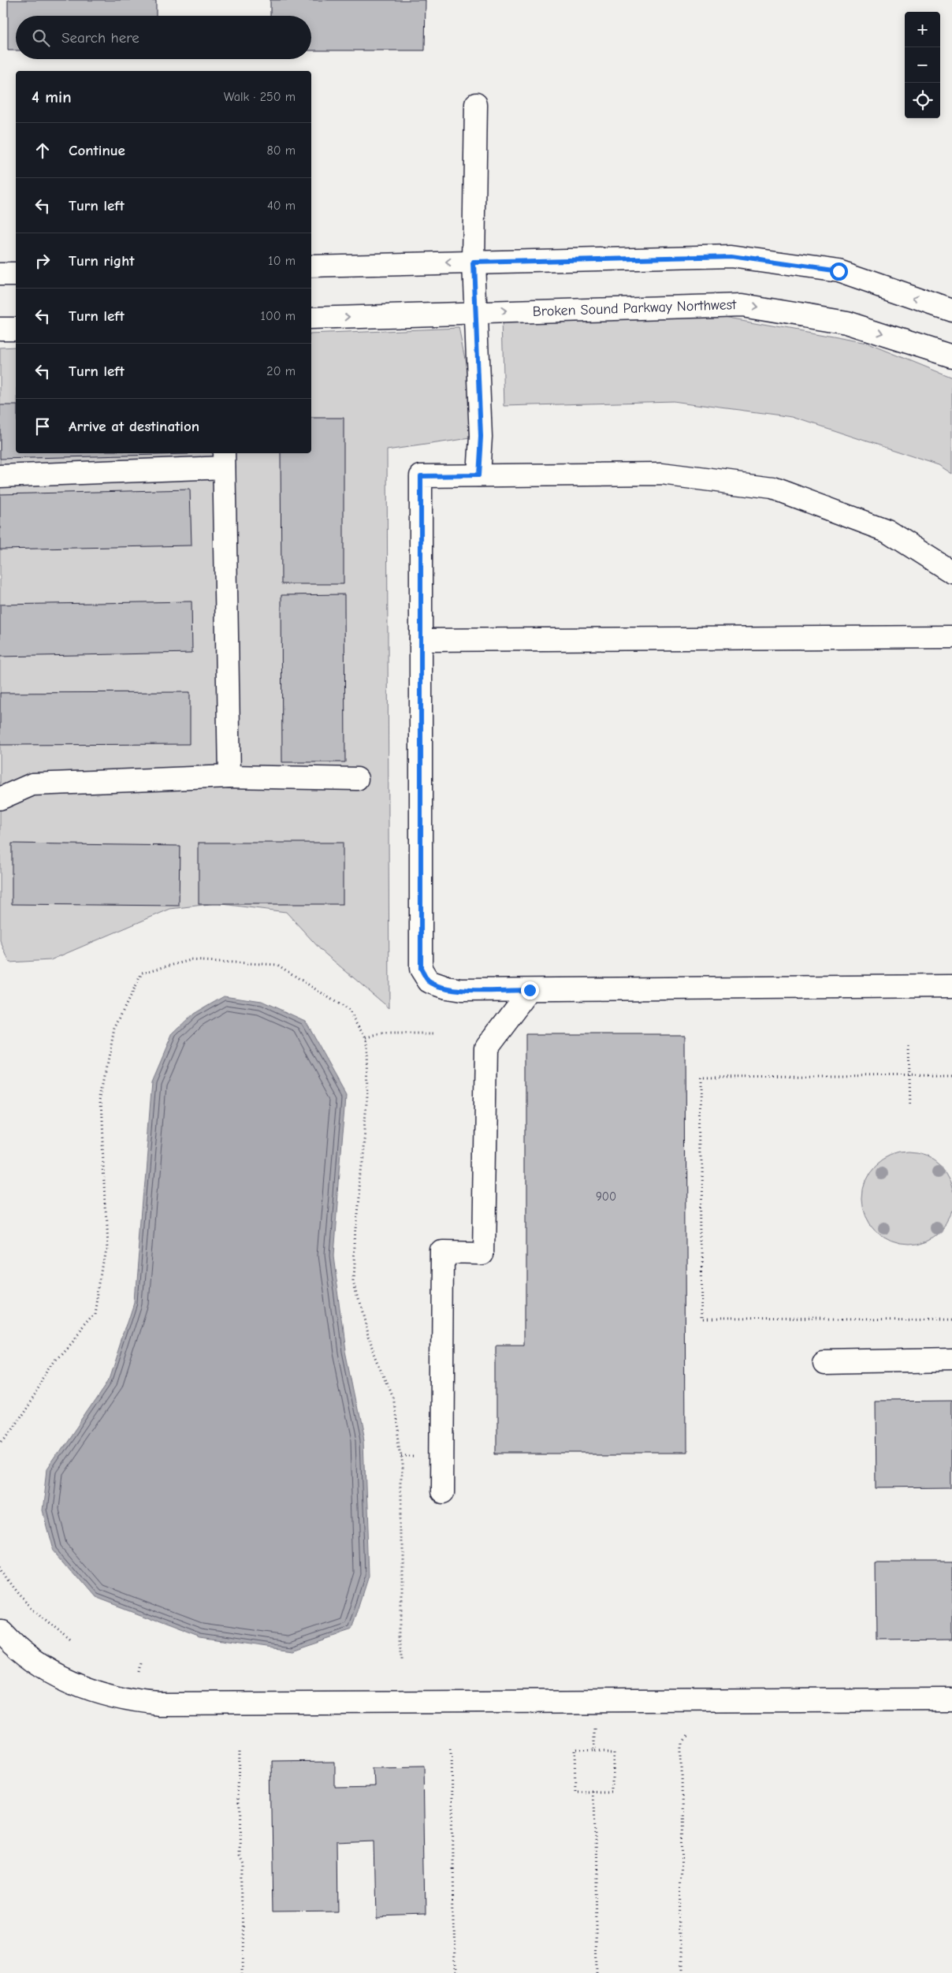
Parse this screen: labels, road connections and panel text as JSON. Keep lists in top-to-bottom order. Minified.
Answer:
{"streets":{"street":["Broken Sound Parkway Northwest"]},"house_numbers":["900"],"page":{"map_buttons":["+","−"],"search":"Search here","heading":["4 min","Walk · 250 m"],"list":[["Continue","80 m"],["Turn left","40 m"],["Turn right","10 m"],["Turn left","100 m"],["Turn left","20 m"],"Arrive at destination"]}}
